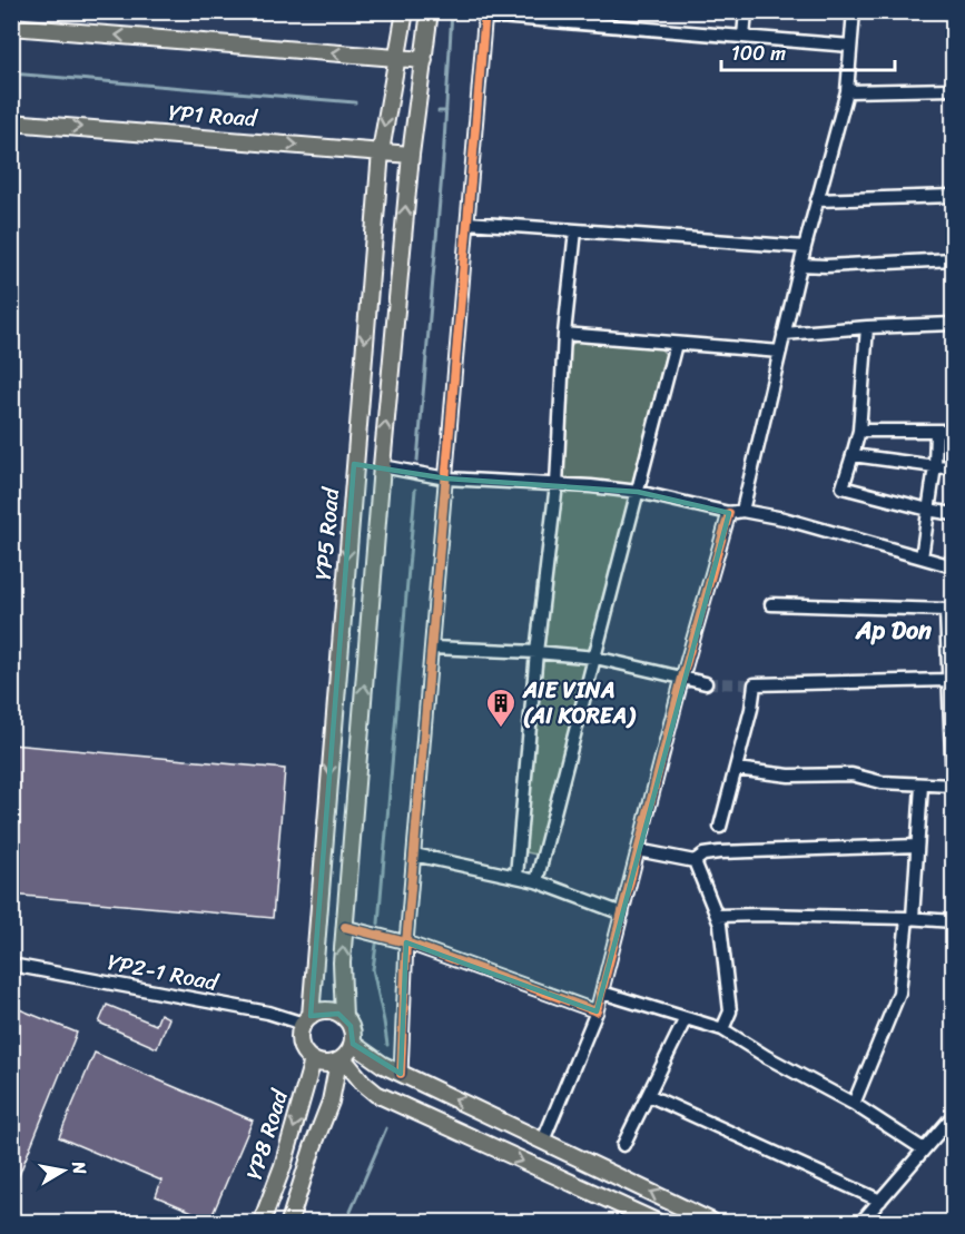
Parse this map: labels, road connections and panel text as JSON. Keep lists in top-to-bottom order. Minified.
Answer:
{"streets":{"main road":["YP1 Road","YP5 Road","YP8 Road"],"street":["YP2-1 Road"]},"crossings":[["YP1 Road","YP5 Road"],["YP5 Road","YP2-1 Road"],["YP5 Road","YP8 Road"],["YP2-1 Road","YP8 Road"]],"districts":["Ap Don"],"places":{"building":["AIE VINA (AI KOREA)"]},"scale_bar":"100 m","north":"right"}
